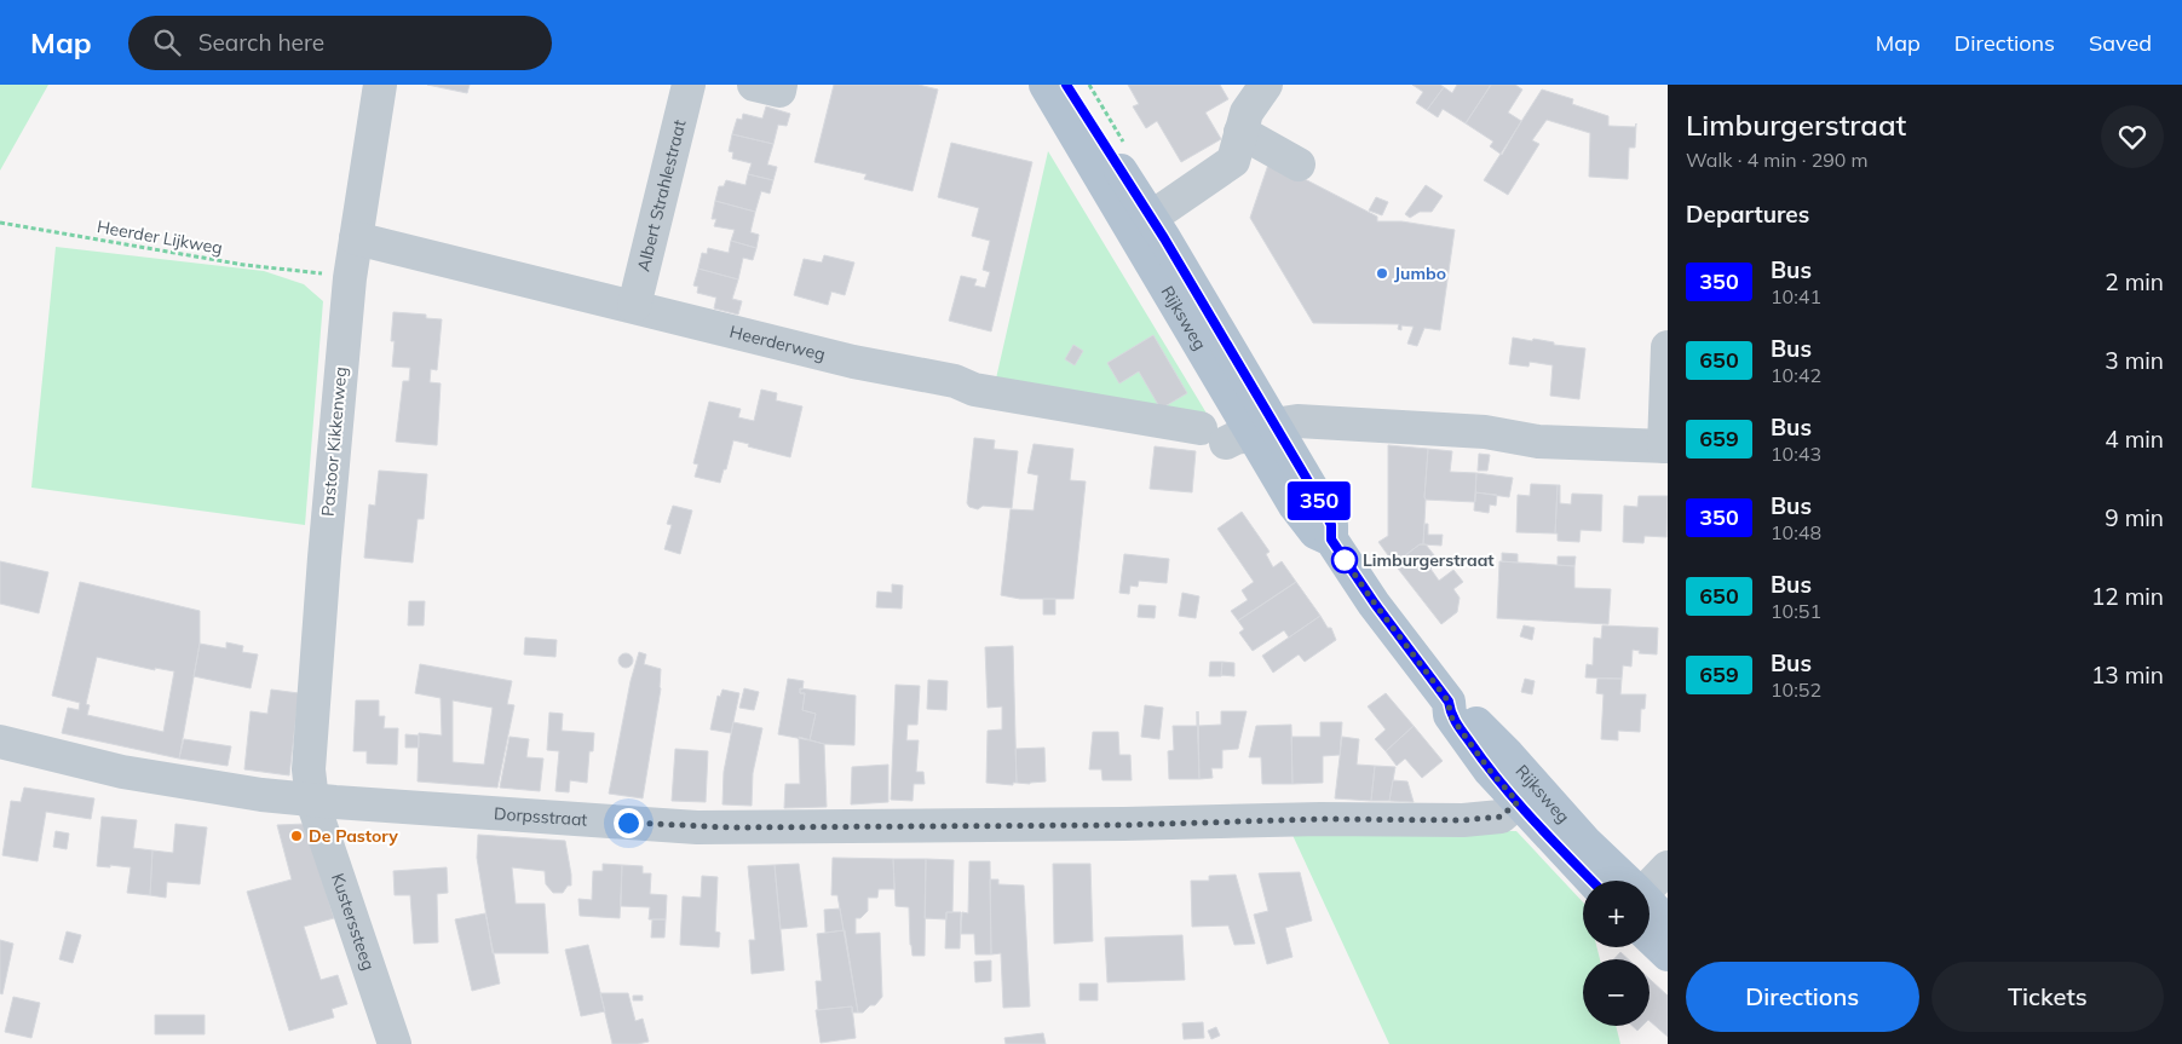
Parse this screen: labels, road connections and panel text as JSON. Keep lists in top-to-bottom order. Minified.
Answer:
{"streets":{"main road":["Rijksweg"],"street":["Albert Strahlestraat","Heerderweg","Pastoor Kikkenweg","Dorpsstraat","Kusterssteeg"],"path":["Heerder Lijkweg"]},"crossings":[["Albert Strahlestraat","Heerderweg"],["Rijksweg","Heerderweg"],["Rijksweg","Dorpsstraat"],["Heerderweg","Pastoor Kikkenweg"],["Pastoor Kikkenweg","Dorpsstraat"],["Pastoor Kikkenweg","Kusterssteeg"],["Dorpsstraat","Kusterssteeg"]],"places":["Jumbo","Limburgerstraat","De Pastory"],"lines":["bus line 350"],"page":{"header":"Map","search":"Search here","nav":["Map","Directions","Saved"],"on_map":"350","heading":[["Limburgerstraat","Walk · 4 min · 290 m"],"Departures"],"list":[{"mark":"350","name":"Bus","note":"10:41","value":"2 min"},{"mark":"650","name":"Bus","note":"10:42","value":"3 min"},{"mark":"659","name":"Bus","note":"10:43","value":"4 min"},{"mark":"350","name":"Bus","note":"10:48","value":"9 min"},{"mark":"650","name":"Bus","note":"10:51","value":"12 min"},{"mark":"659","name":"Bus","note":"10:52","value":"13 min"}],"map_buttons":["+","−"],"buttons":["Directions","Tickets"]}}
